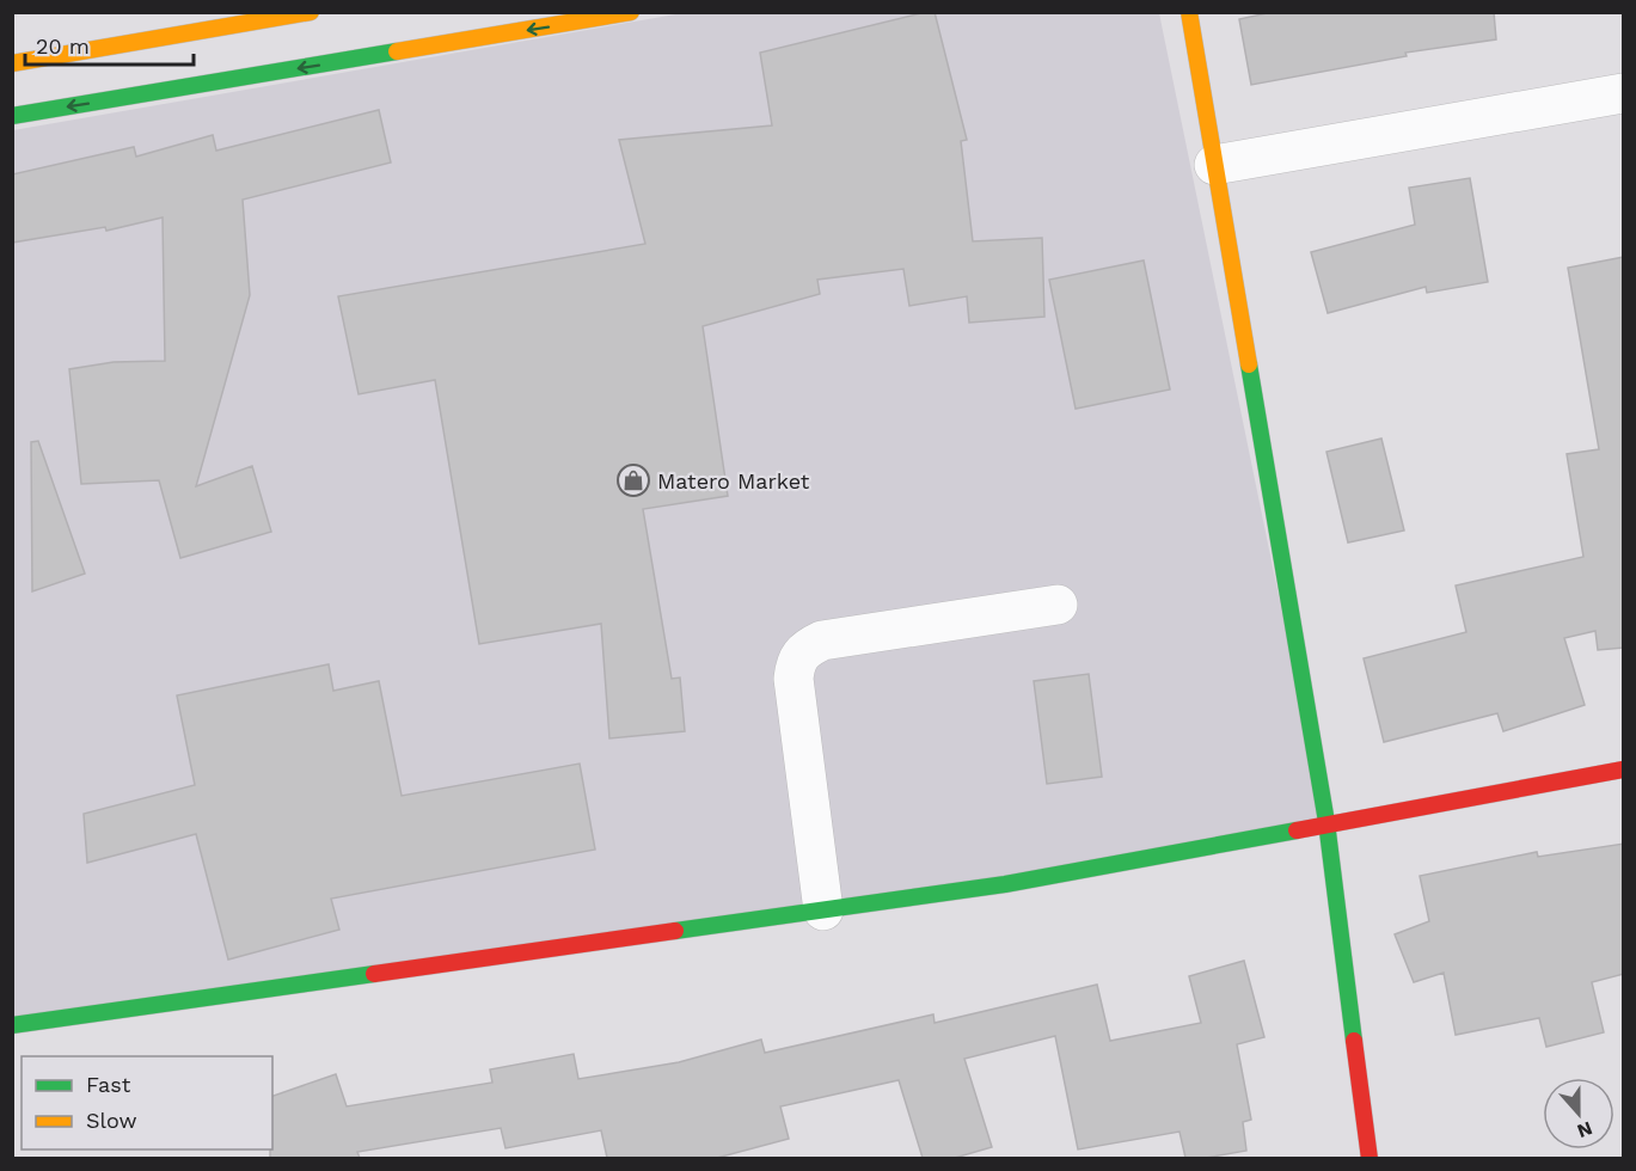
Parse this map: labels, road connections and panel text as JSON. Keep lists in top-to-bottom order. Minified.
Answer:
{"places":{"shop":["Matero Market"]},"legend":["Fast","Slow"],"scale_bar":"20 m","north":"bottom"}
